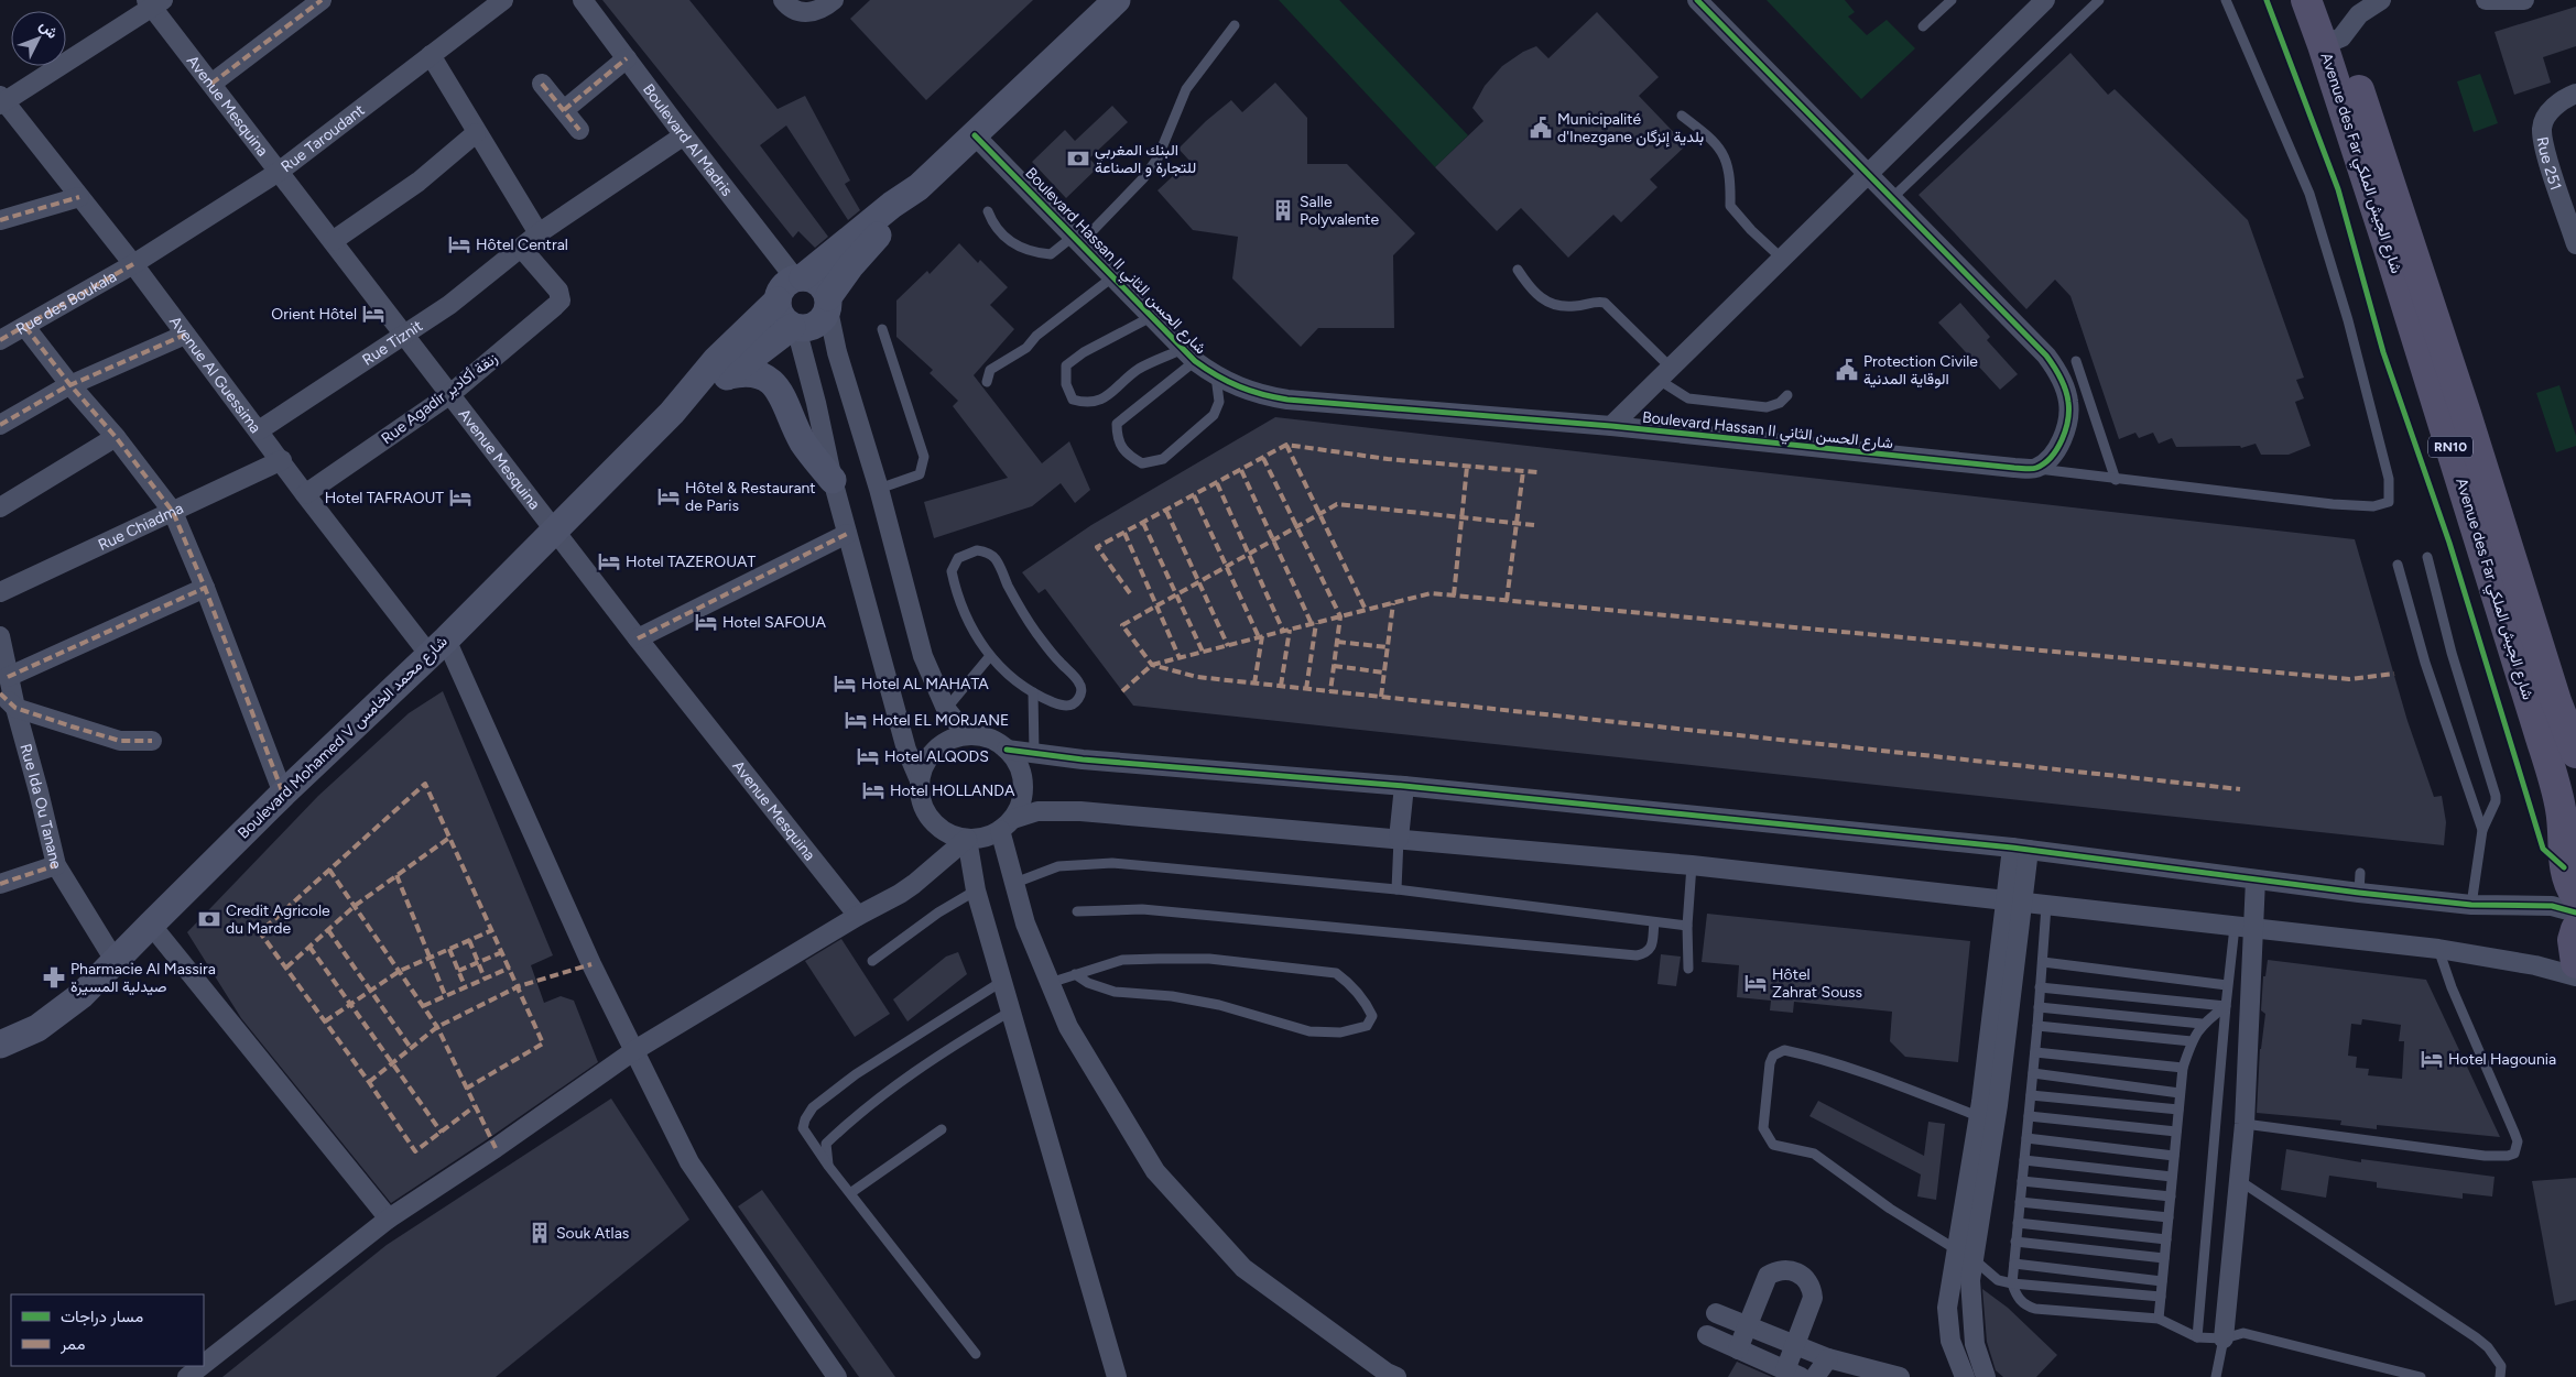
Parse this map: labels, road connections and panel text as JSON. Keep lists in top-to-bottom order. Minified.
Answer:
{"streets":{"main road":["Avenue des Far شارع الجيش الملكي","RN10"],"street":["Avenue Mesquina","Rue Taroudant","Boulevard Al Madris","Rue 251","Boulevard Hassan II شارع الحسن الثاني","Rue des Boukala","Rue Tiznit","Avenue Al Guessima","Rue Agadir زنقة أكادير","Rue Chiadma","Boulevard Mohamed V شارع محمد الخامس","Rue Ida Ou Tanane"]},"crossings":[["Avenue Mesquina","Rue Taroudant"],["Avenue Mesquina","Rue Tiznit"],["Avenue Mesquina","Rue Agadir زنقة أكادير"],["Avenue Mesquina","Boulevard Mohamed V شارع محمد الخامس"],["Rue Taroudant","Rue des Boukala"],["Rue Taroudant","Avenue Al Guessima"],["Boulevard Al Madris","Rue Tiznit"],["Boulevard Al Madris","Boulevard Mohamed V شارع محمد الخامس"],["Rue des Boukala","Avenue Al Guessima"],["Rue Tiznit","Avenue Al Guessima"],["Rue Tiznit","Rue Agadir زنقة أكادير"],["Avenue Al Guessima","Rue Agadir زنقة أكادير"],["Avenue Al Guessima","Rue Chiadma"],["Avenue Al Guessima","Boulevard Mohamed V شارع محمد الخامس"],["Boulevard Mohamed V شارع محمد الخامس","Rue Ida Ou Tanane"]],"places":{"public building":["Municipalité d'Inezgane بلدية إنزگان","Protection Civile الوقاية المدنية"],"bank":["البنك المغربي للتجارة و الصناعة","Credit Agricole du Marde"],"building":["Salle Polyvalente","Souk Atlas"],"hotel":["Hôtel Central","Orient Hôtel","Hôtel & Restaurant de Paris","Hotel TAFRAOUT","Hotel TAZEROUAT","Hotel SAFOUA","Hotel AL MAHATA","Hotel EL MORJANE","Hotel ALQODS","Hotel HOLLANDA","Hôtel Zahrat Souss","Hotel Hagounia"],"pharmacy":["Pharmacie Al Massira صيدلية المسيرة"]},"legend":["مسار دراجات","ممر"],"north":"top right"}
